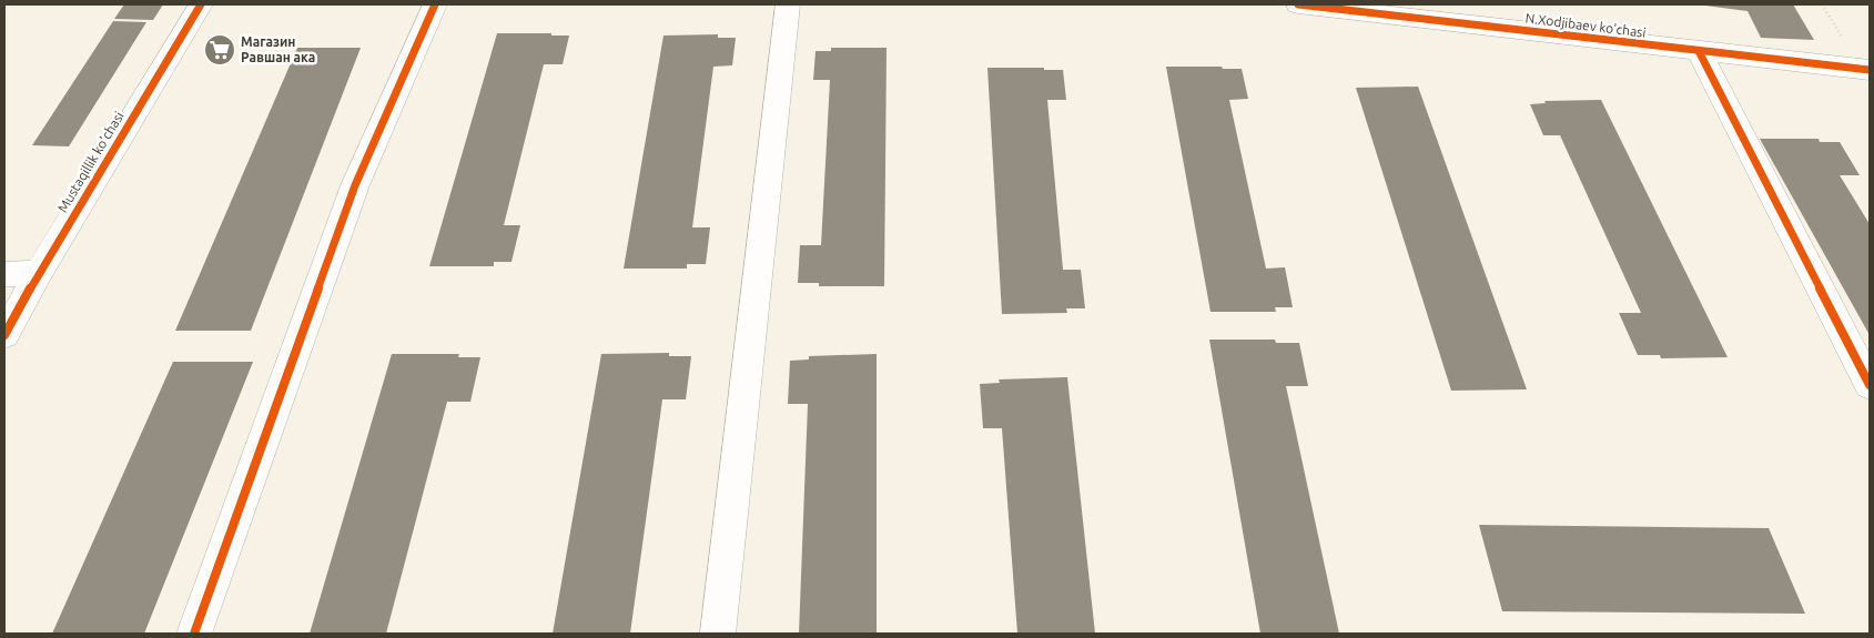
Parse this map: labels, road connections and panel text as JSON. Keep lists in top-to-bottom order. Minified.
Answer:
{"streets":{"street":["N.Xodjibaev ko'chasi","Mustaqillik ko'chasi"]},"places":{"supermarket":["Магазин Равшан ака"]}}
